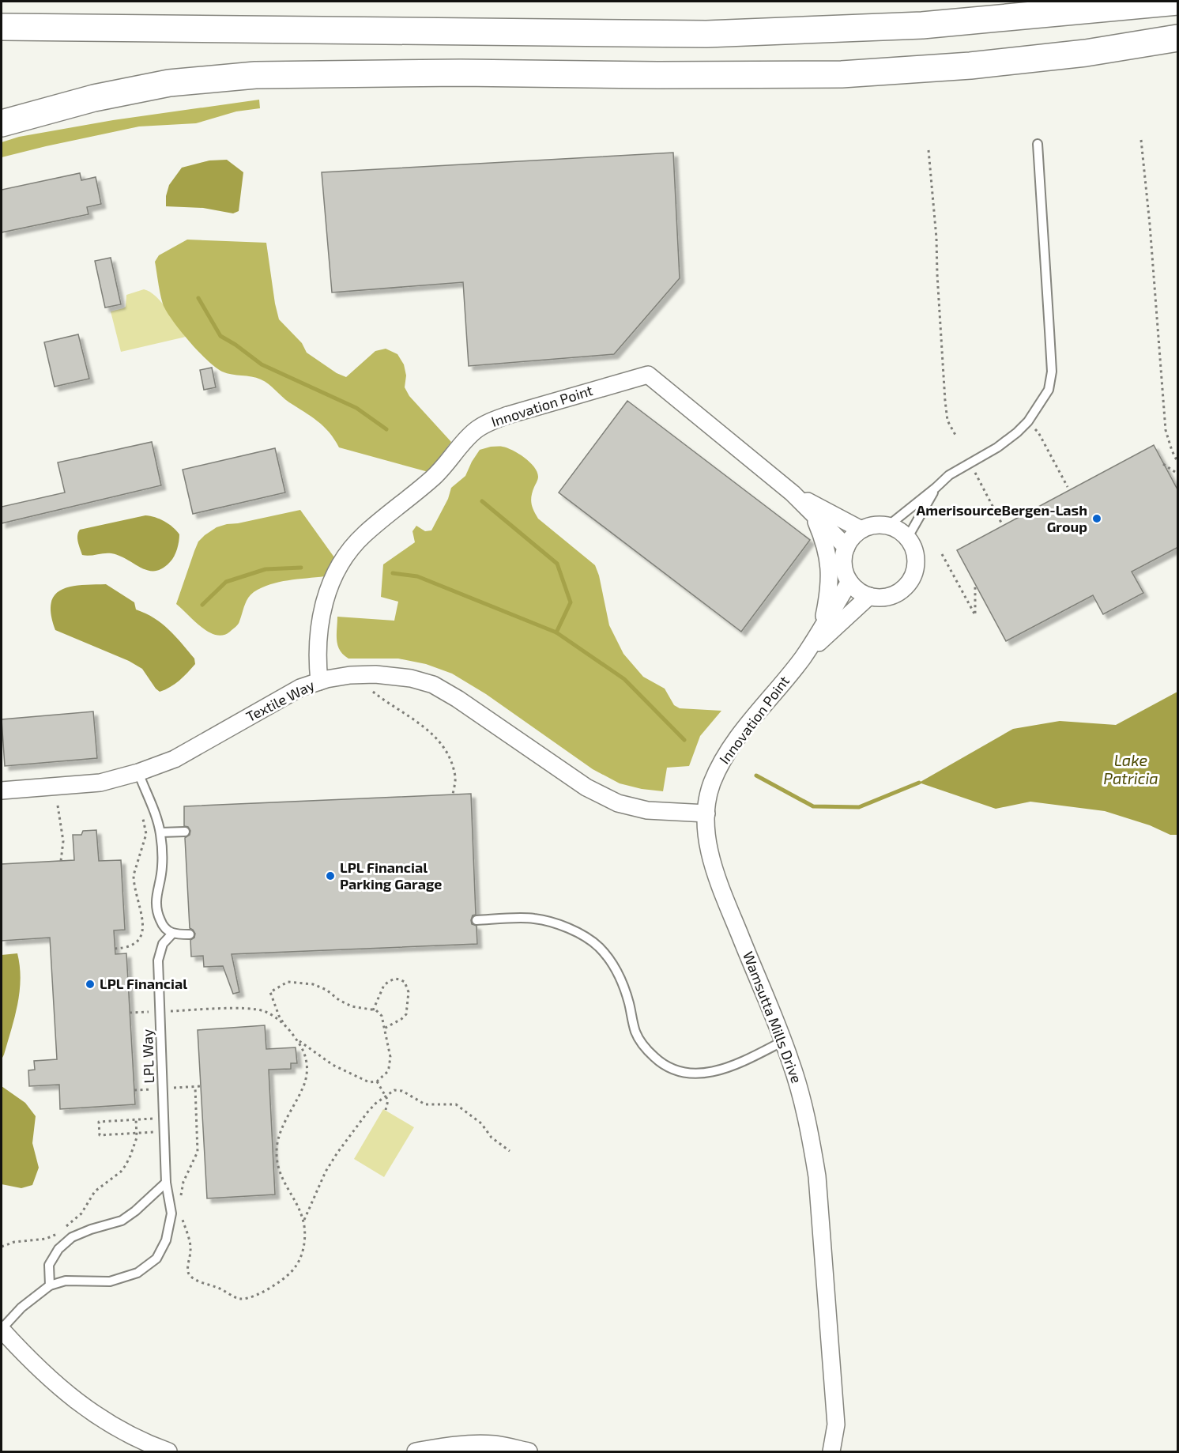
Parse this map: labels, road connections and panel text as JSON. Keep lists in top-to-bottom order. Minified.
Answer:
{"streets":{"street":["Innovation Point","Textile Way","Wamsutta Mills Drive"],"lane":["LPL Way"]},"crossings":[["Innovation Point","Textile Way"],["Innovation Point","Wamsutta Mills Drive"],["Textile Way","Wamsutta Mills Drive"]],"water":["Lake Patricia"],"places":["AmerisourceBergen-Lash Group","LPL Financial Parking Garage","LPL Financial"]}
